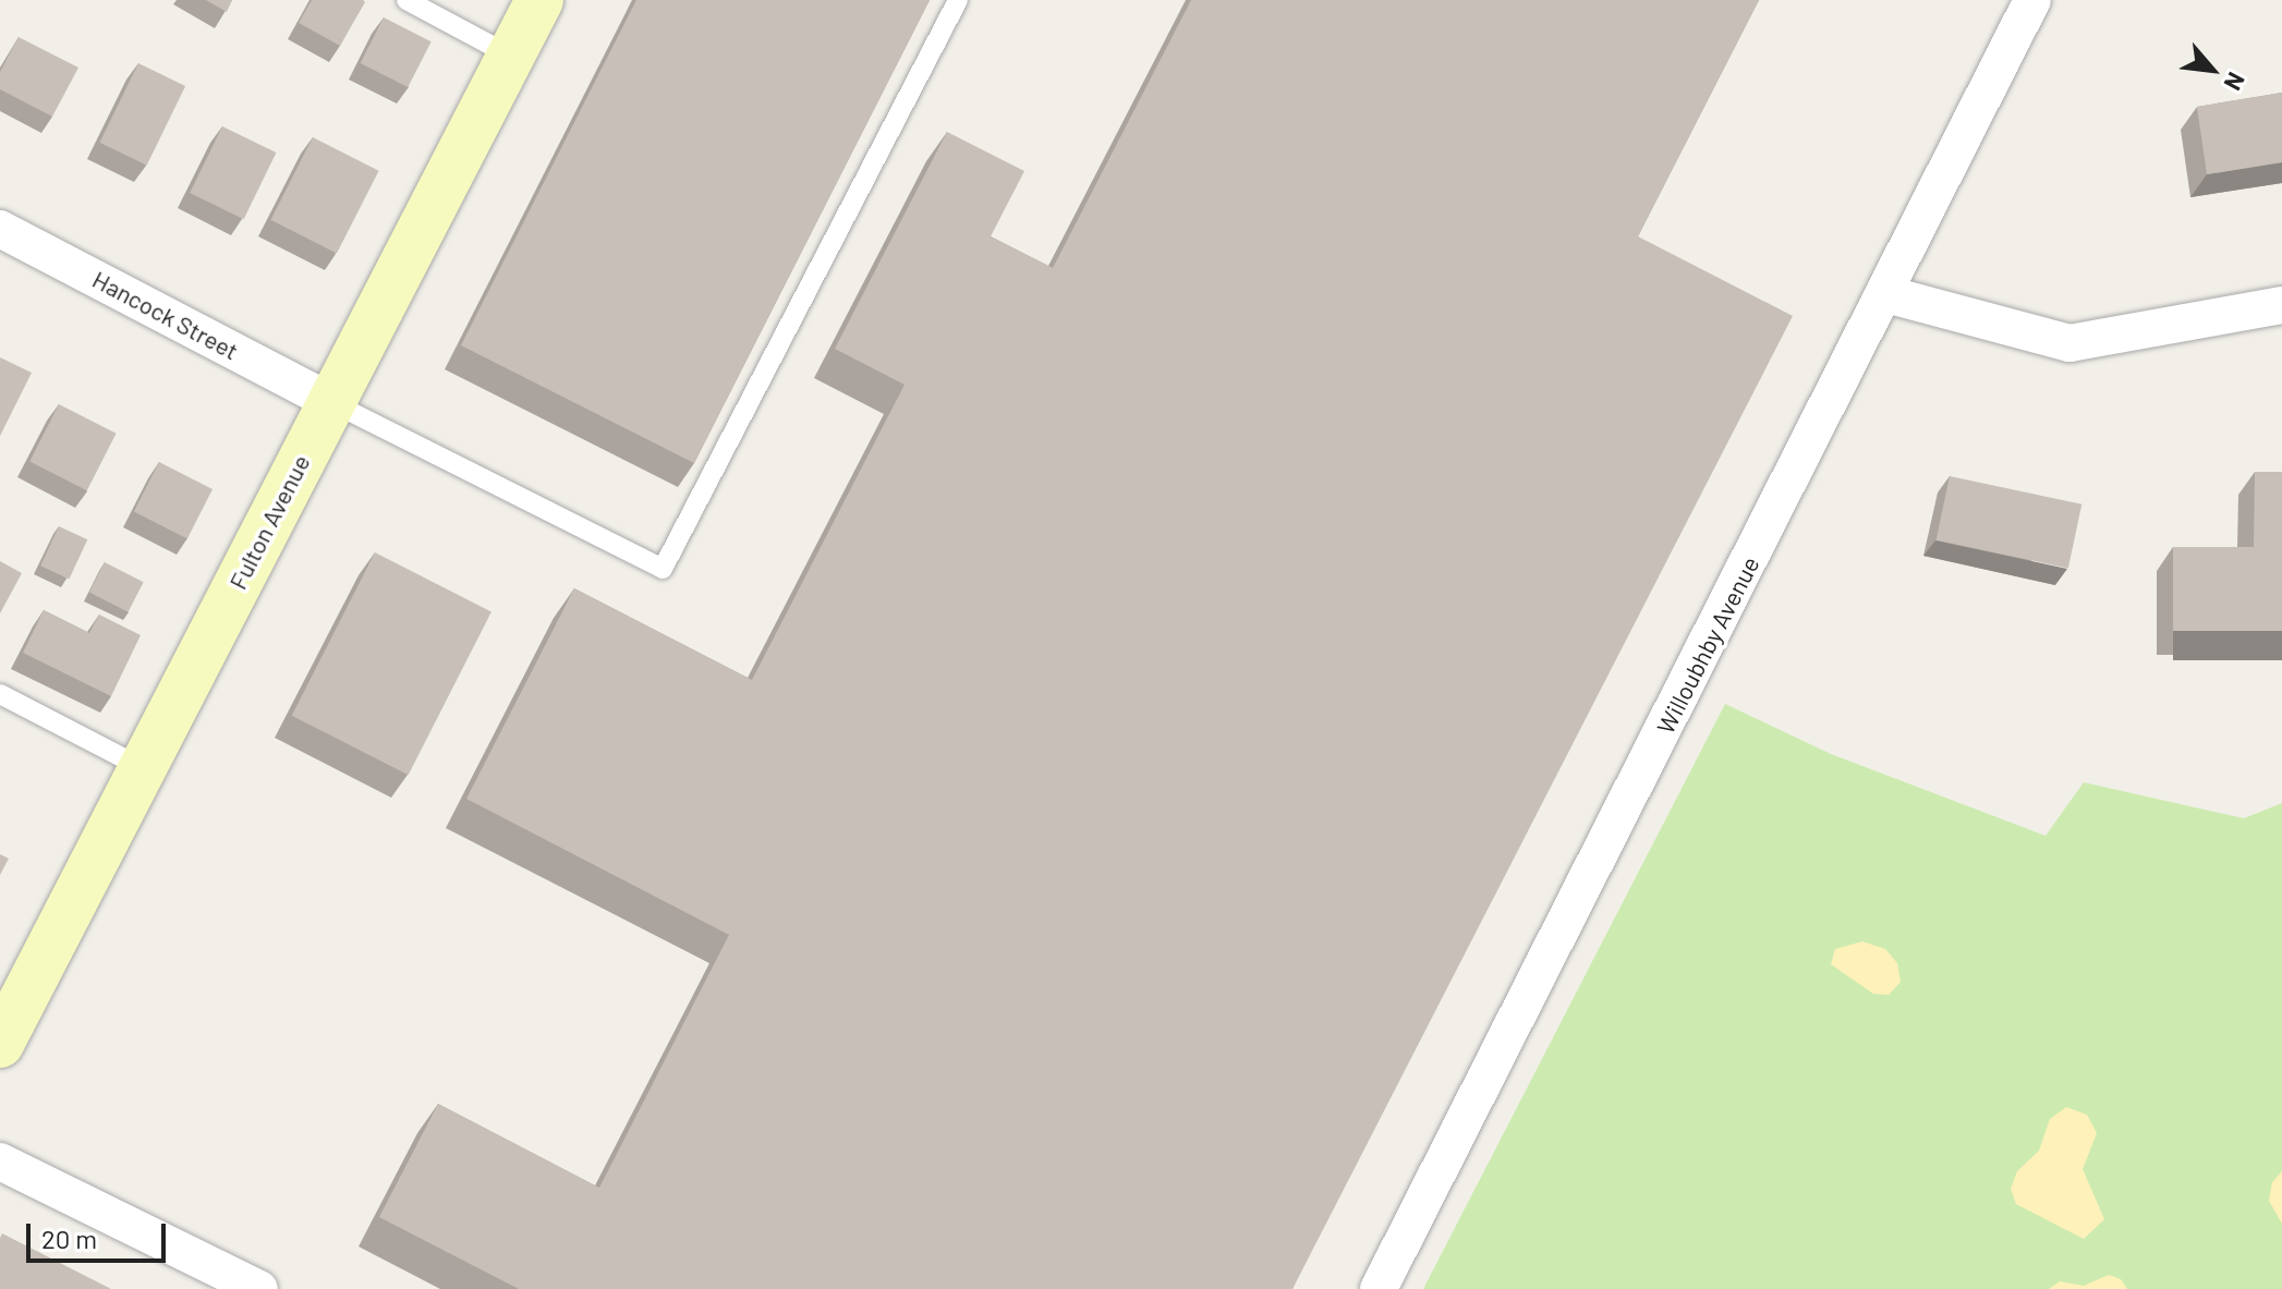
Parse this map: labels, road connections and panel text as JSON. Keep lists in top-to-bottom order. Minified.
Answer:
{"streets":{"street":["Hancock Street","Fulton Avenue","Willoubhby Avenue"]},"crossings":[["Hancock Street","Fulton Avenue"]],"scale_bar":"20 m","north":"bottom right"}
